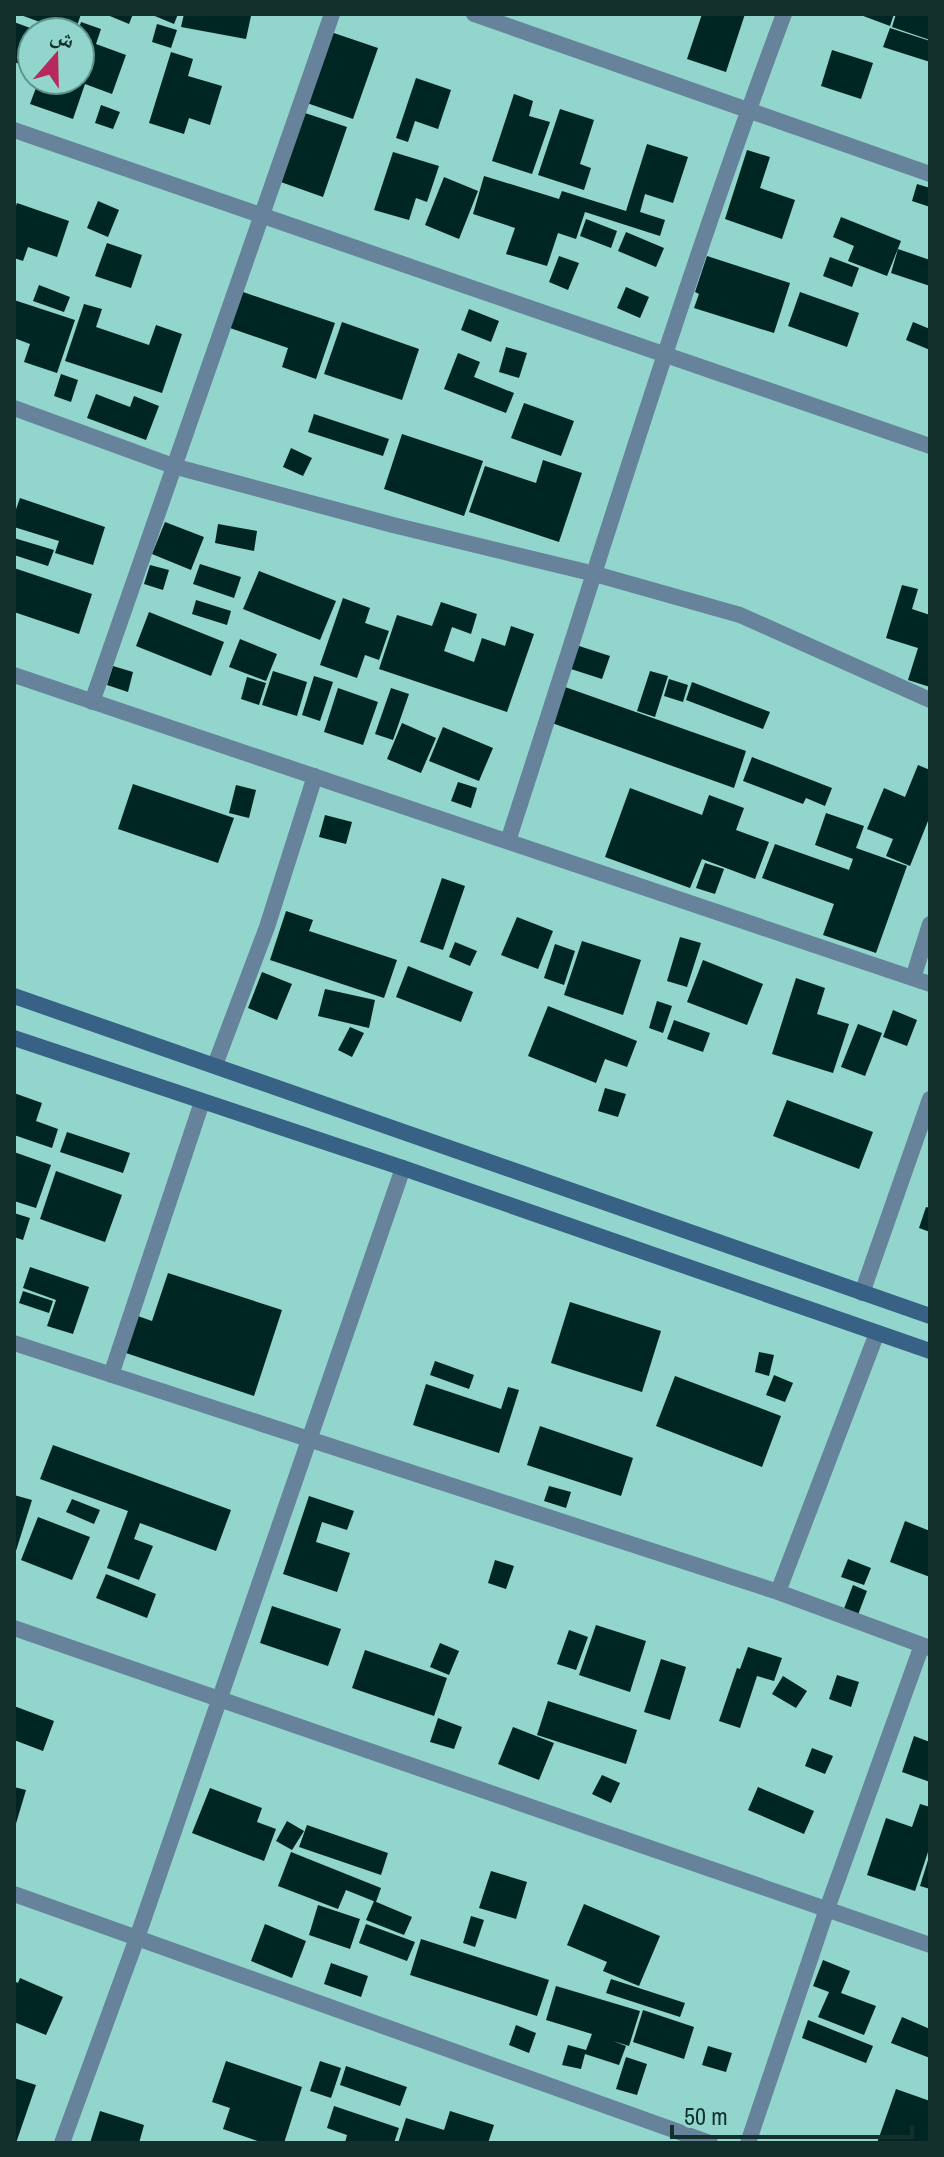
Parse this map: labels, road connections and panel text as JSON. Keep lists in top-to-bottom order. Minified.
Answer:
{"scale_bar":"50 m","north":"top"}
